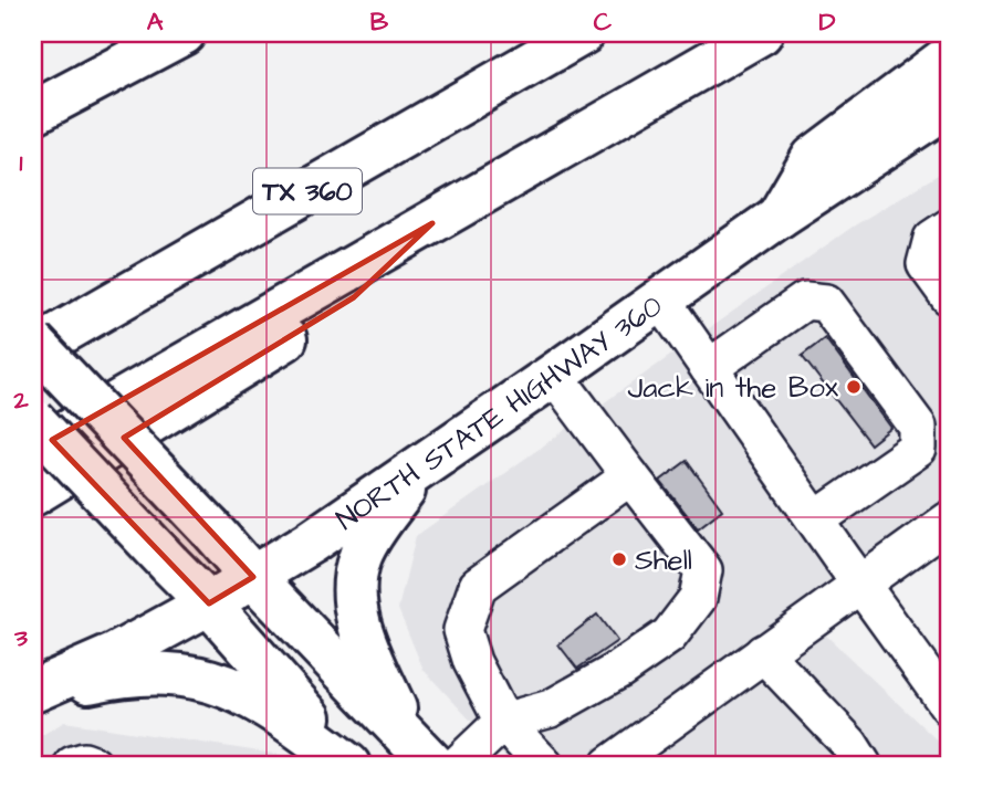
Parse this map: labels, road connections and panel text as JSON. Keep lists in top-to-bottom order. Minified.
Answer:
{"streets":{"main road":["TX 360","NORTH STATE HIGHWAY 360"]},"places":["Jack in the Box","Shell"],"grid":{"columns":["A","B","C","D"],"rows":["1","2","3"]}}
